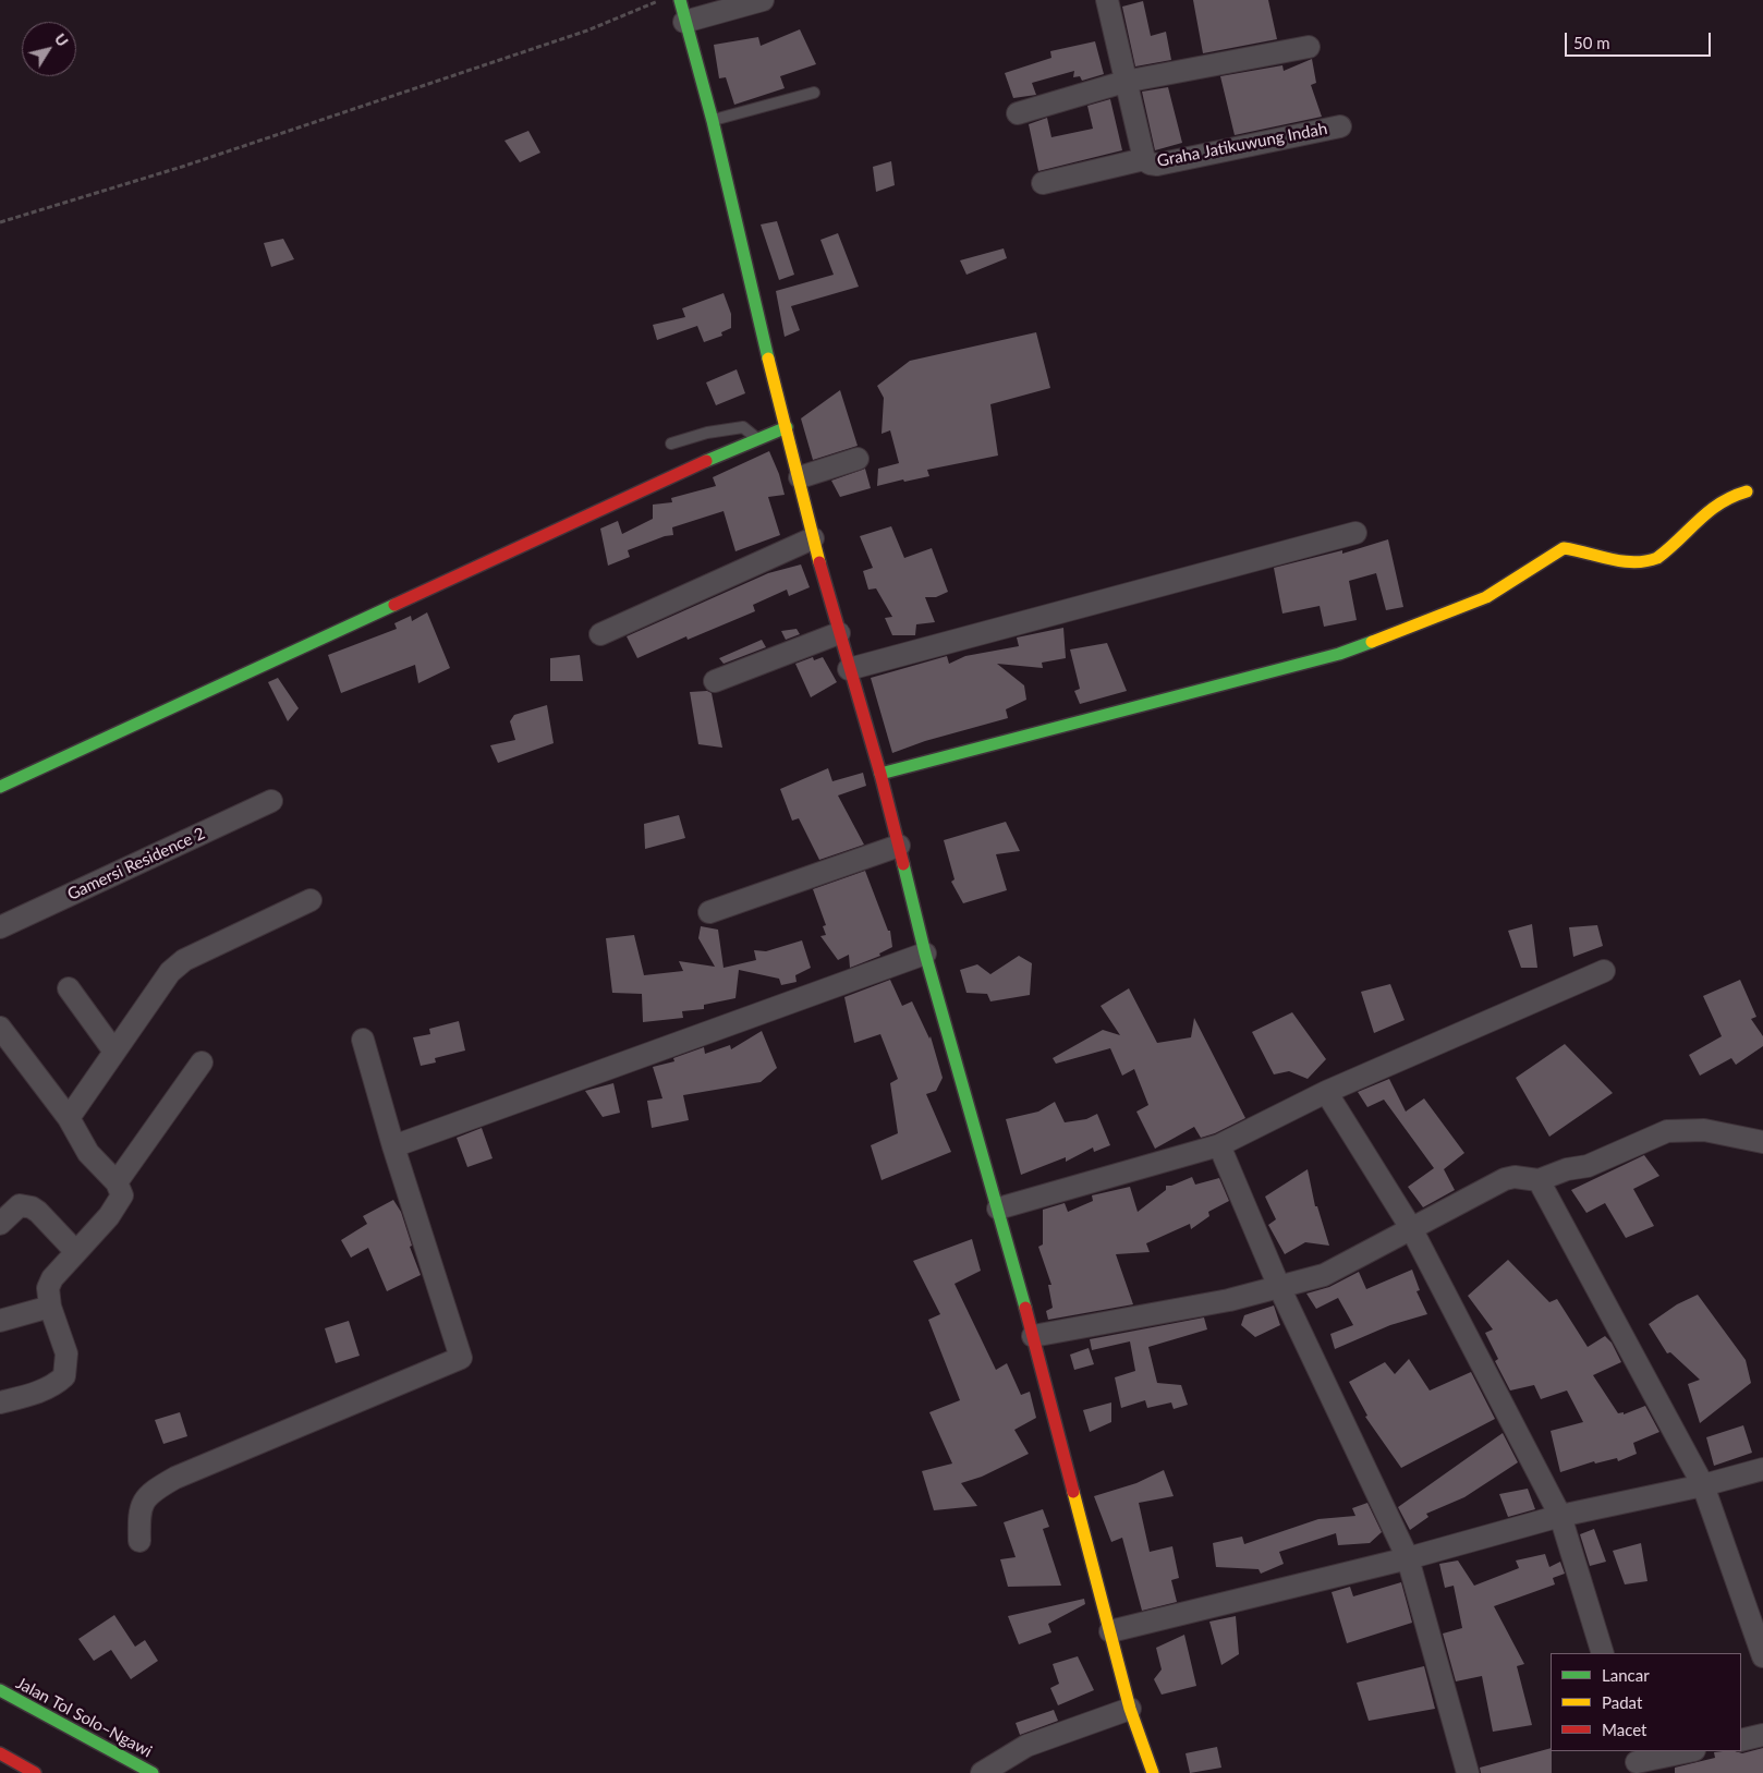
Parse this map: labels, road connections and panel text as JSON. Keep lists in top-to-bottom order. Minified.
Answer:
{"streets":{"main road":["Jalan Tol Solo–Ngawi"],"street":["Graha Jatikuwung Indah","Gamersi Residence 2"]},"legend":["Lancar","Padat","Macet"],"scale_bar":"50 m","north":"top right"}
